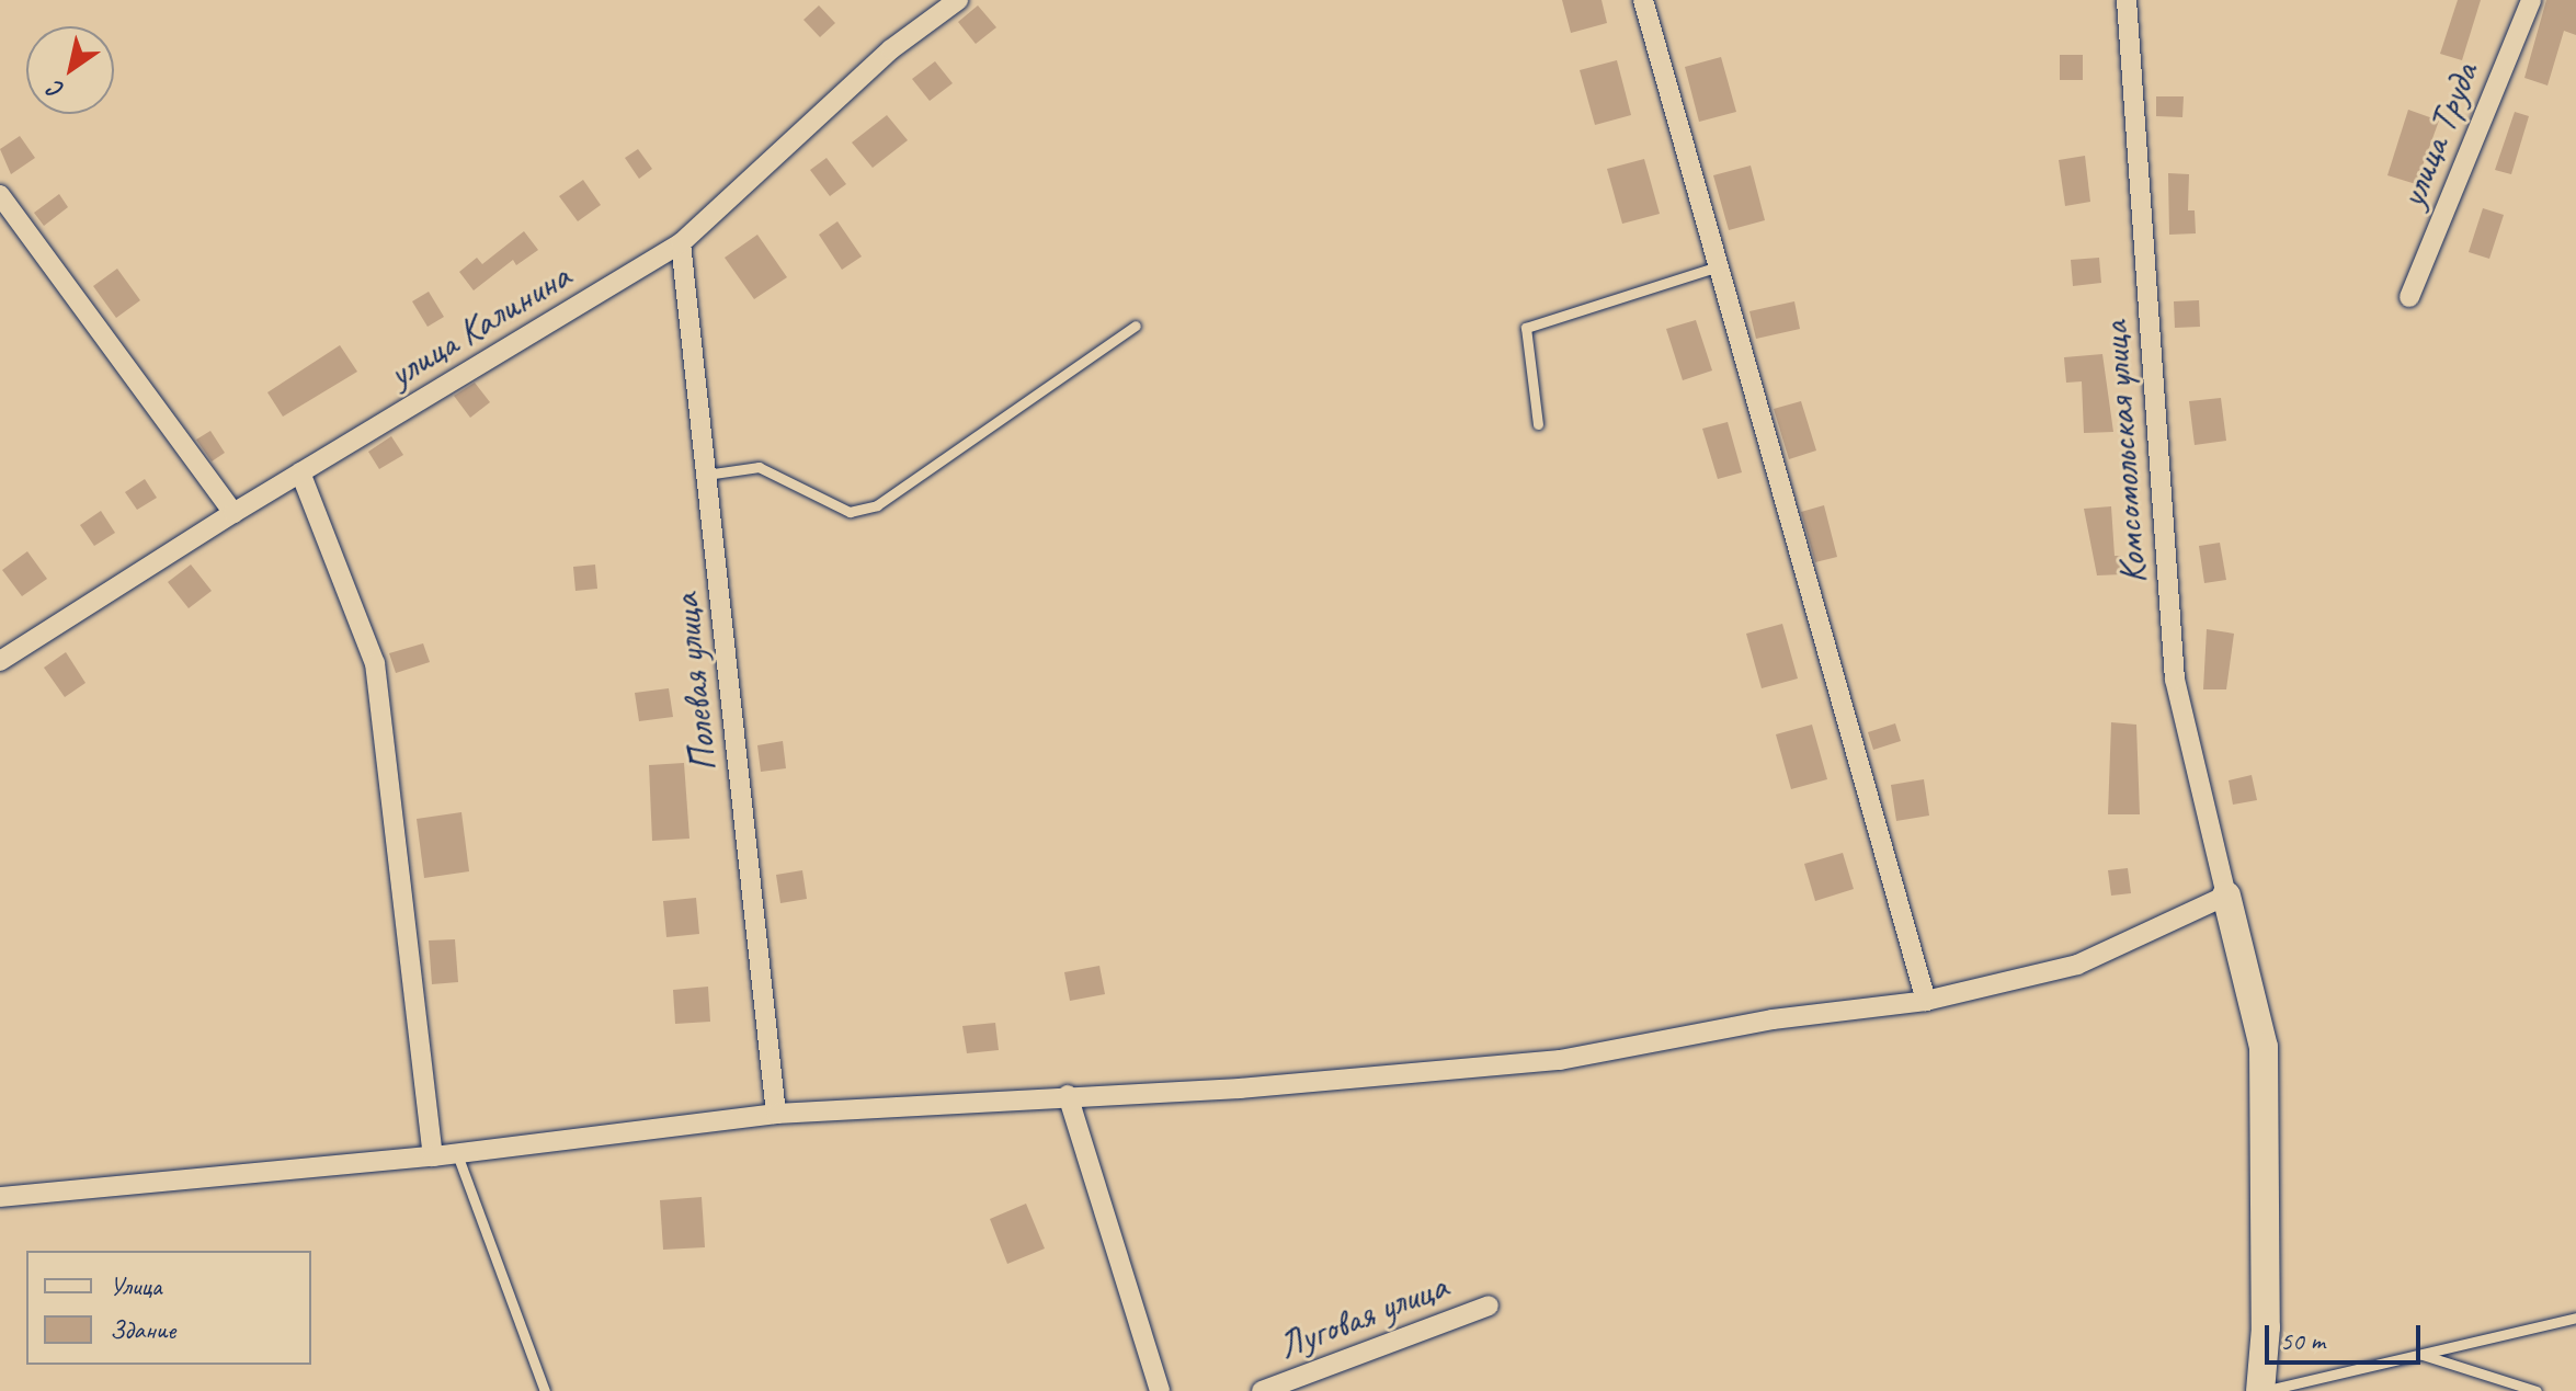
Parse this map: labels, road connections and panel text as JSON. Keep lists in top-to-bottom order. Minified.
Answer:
{"streets":{"street":["улица Труда","улица Калинина","Комсомольская улица","Полевая улица","Луговая улица"]},"crossings":[["улица Калинина","Полевая улица"]],"legend":["Улица","Здание"],"scale_bar":"50 m","north":"bottom left"}
